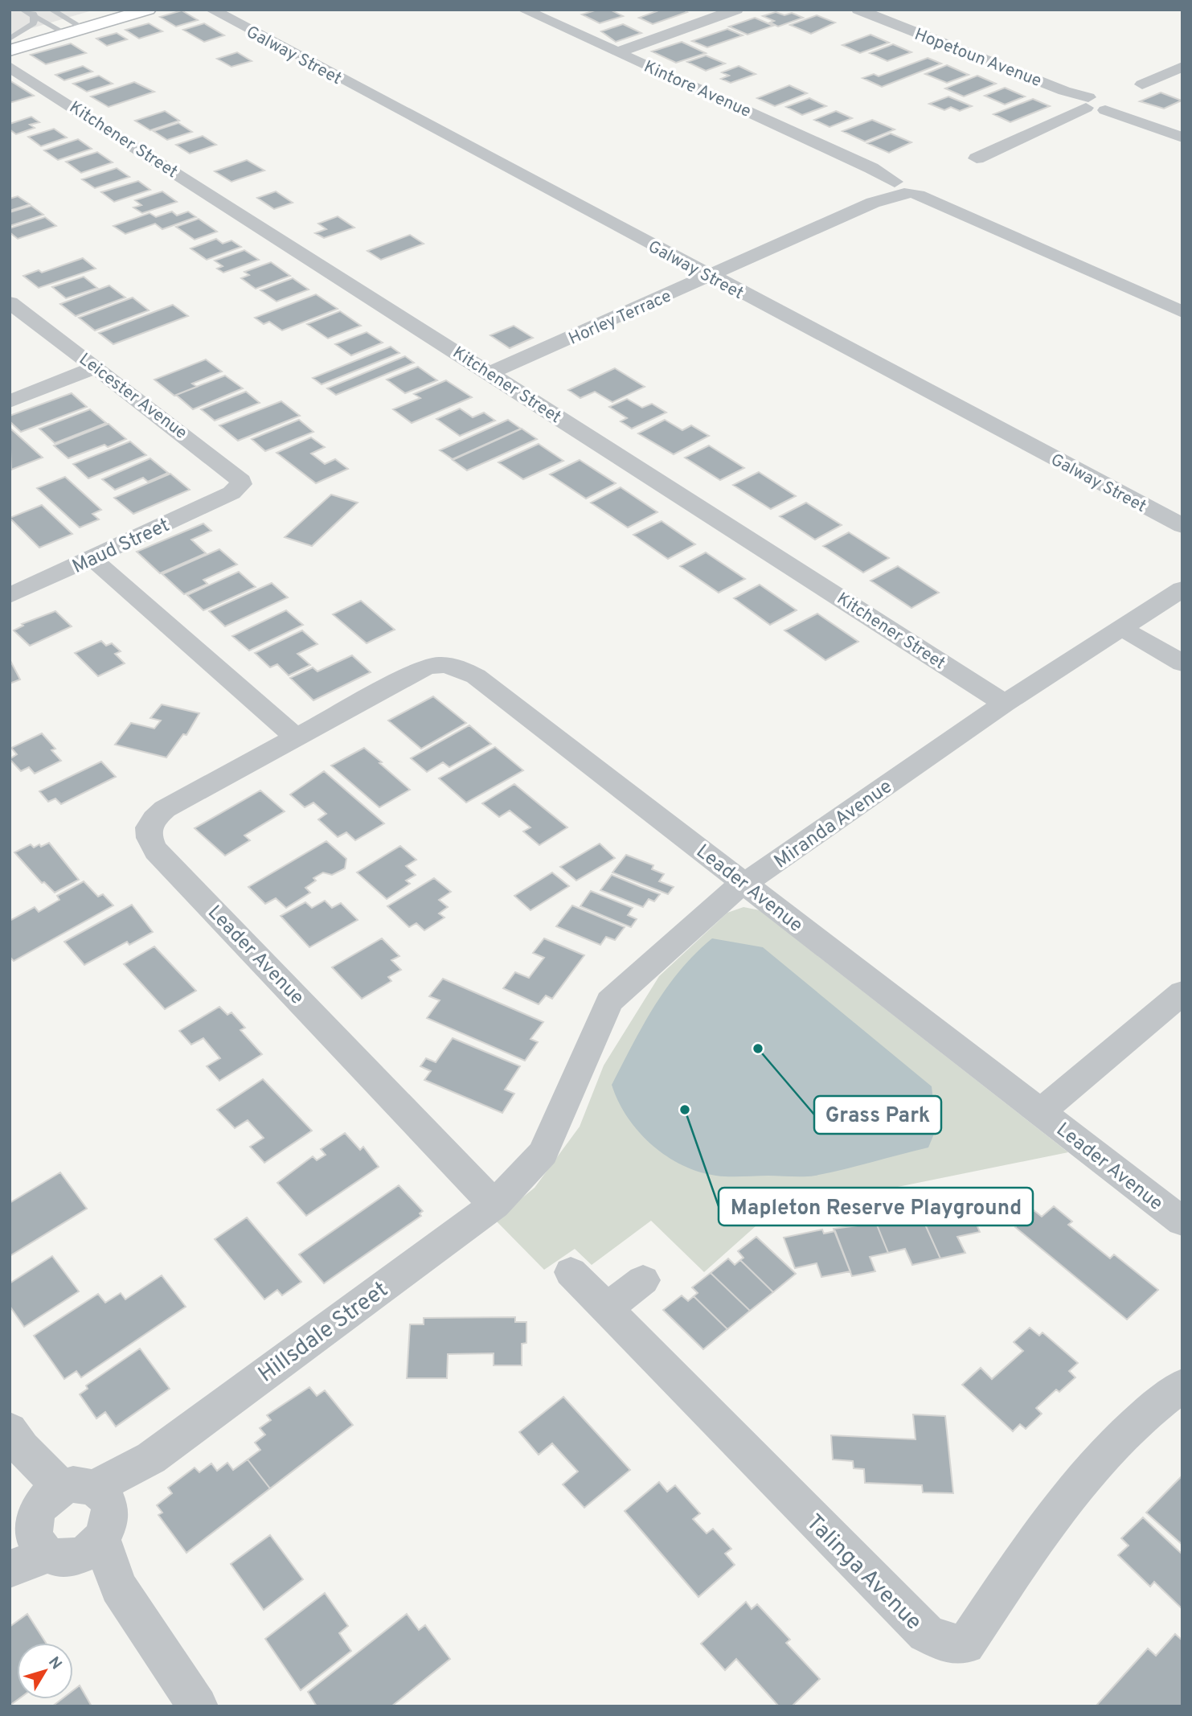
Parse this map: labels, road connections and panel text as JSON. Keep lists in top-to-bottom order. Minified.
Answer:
{"streets":{"street":["Galway Street","Hopetoun Avenue","Kintore Avenue","Kitchener Street","Horley Terrace","Leicester Avenue","Maud Street","Miranda Avenue","Leader Avenue","Hillsdale Street","Talinga Avenue"]},"crossings":[["Galway Street","Horley Terrace"],["Kintore Avenue","Horley Terrace"],["Kitchener Street","Horley Terrace"],["Kitchener Street","Miranda Avenue"],["Leicester Avenue","Maud Street"],["Miranda Avenue","Leader Avenue"],["Miranda Avenue","Hillsdale Street"],["Leader Avenue","Hillsdale Street"]],"places":["Grass Park","Mapleton Reserve Playground"],"north":"top right"}
